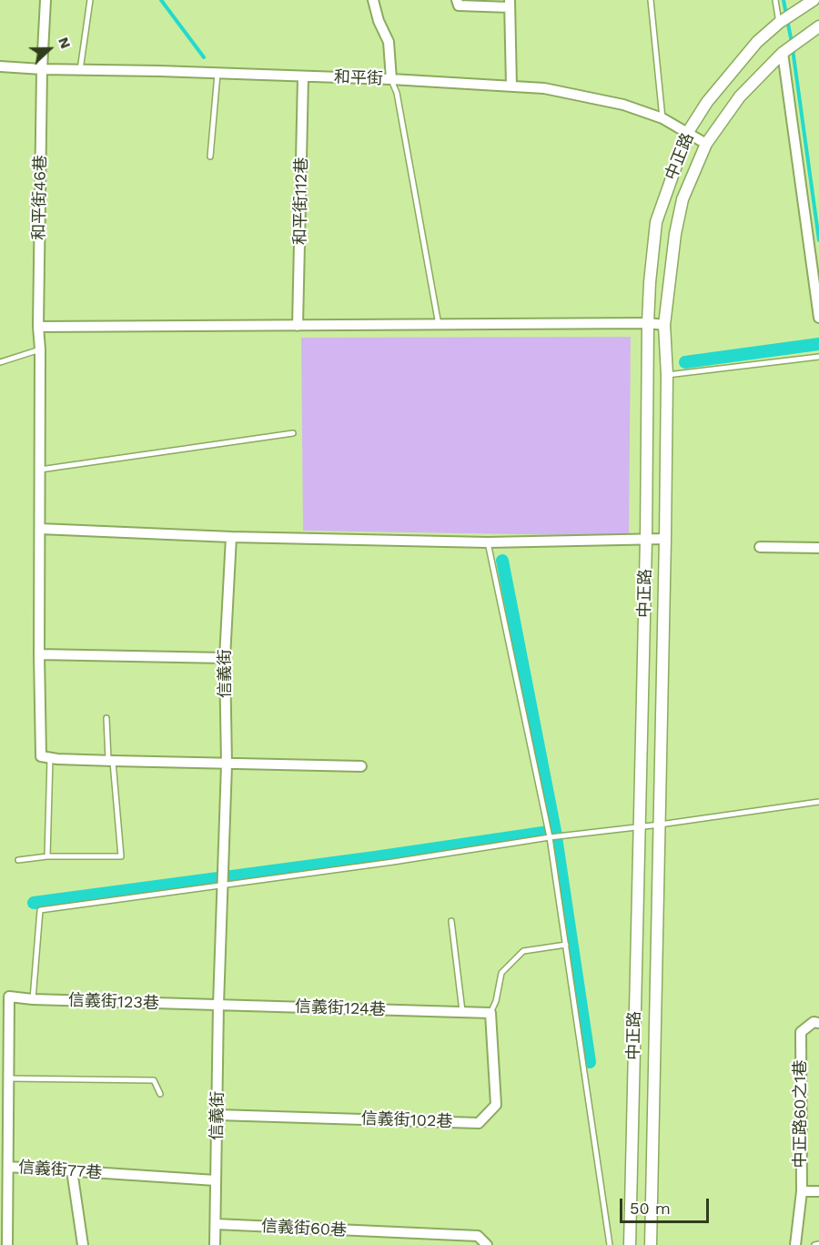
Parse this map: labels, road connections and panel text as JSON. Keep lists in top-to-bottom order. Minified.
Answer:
{"streets":{"street":["和平街","中正路","和平街46巷","和平街112巷","信義街","信義街123巷","信義街124巷","中正路60之1巷","信義街102巷","信義街77巷","信義街60巷"]},"crossings":[["和平街","中正路"],["和平街","和平街46巷"],["和平街","和平街112巷"],["信義街","信義街123巷"],["信義街","信義街124巷"],["信義街","信義街102巷"],["信義街","信義街77巷"],["信義街","信義街60巷"],["信義街123巷","信義街124巷"],["信義街123巷","信義街77巷"],["信義街124巷","信義街102巷"]],"scale_bar":"50 m","north":"right"}
